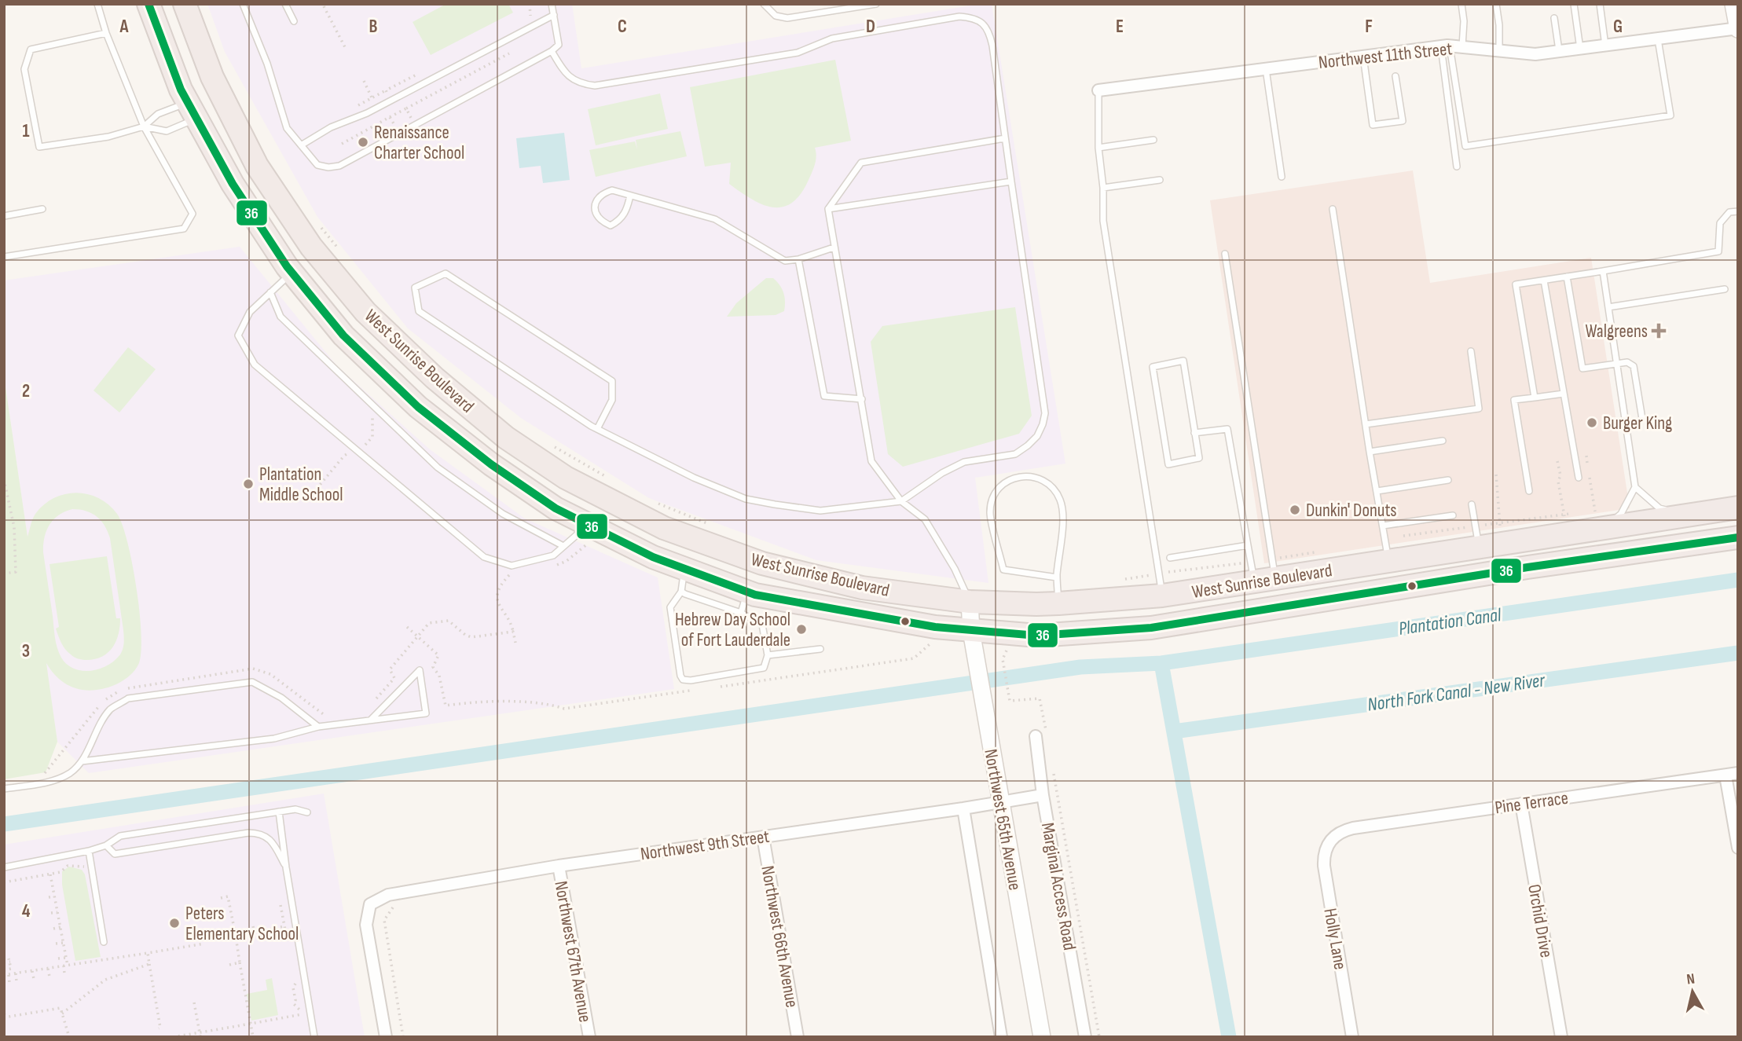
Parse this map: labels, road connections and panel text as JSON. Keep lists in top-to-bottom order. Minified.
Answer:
{"streets":{"highway":["West Sunrise Boulevard"],"street":["Northwest 11th Street","Pine Terrace","Northwest 65th Avenue","Northwest 9th Street","Marginal Access Road","Orchid Drive","Northwest 66th Avenue","Holly Lane","Northwest 67th Avenue"]},"crossings":[["West Sunrise Boulevard","Northwest 65th Avenue"],["Pine Terrace","Orchid Drive"],["Pine Terrace","Holly Lane"],["Northwest 65th Avenue","Northwest 9th Street"],["Northwest 9th Street","Marginal Access Road"],["Northwest 9th Street","Northwest 66th Avenue"],["Northwest 9th Street","Northwest 67th Avenue"]],"water":["Plantation Canal","North Fork Canal - New River"],"places":{"other":["Renaissance Charter School","Burger King","Plantation Middle School","Dunkin' Donuts","Hebrew Day School of Fort Lauderdale","Peters Elementary School"],"health":["Walgreens"]},"lines":["transit line 36"],"north":"top","grid":{"columns":["A","B","C","D","E","F","G"],"rows":["1","2","3","4"]}}
